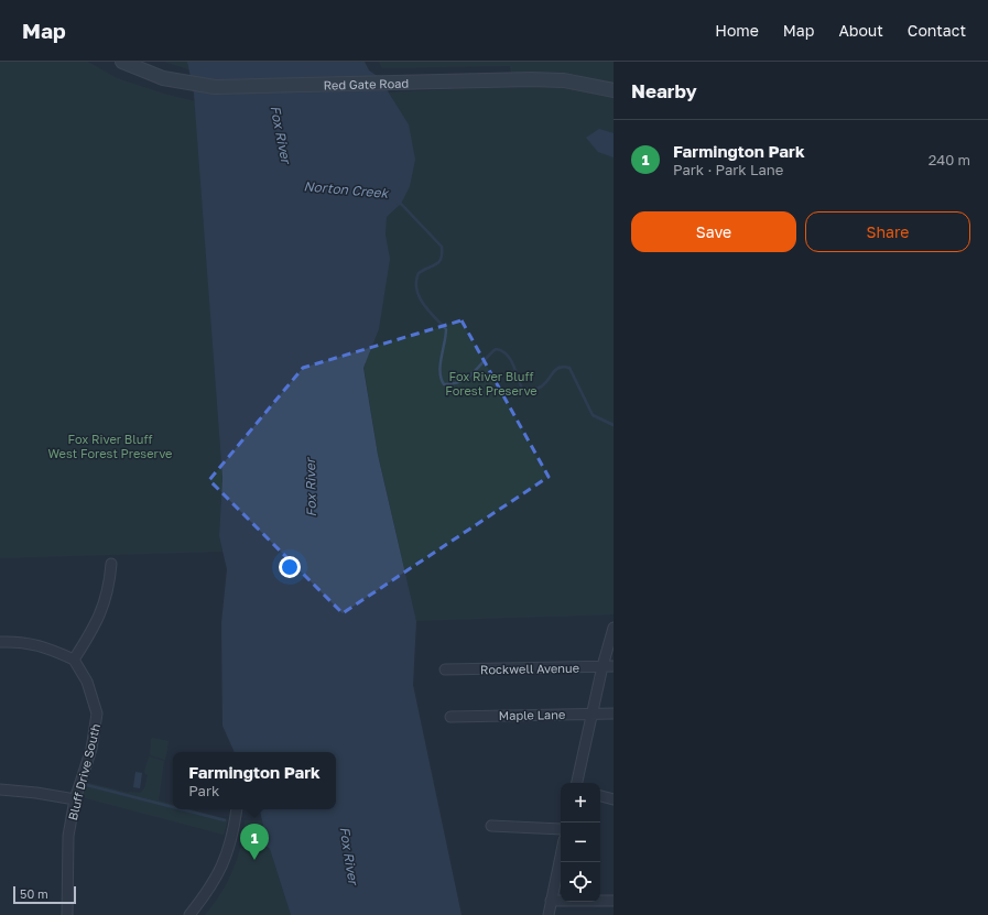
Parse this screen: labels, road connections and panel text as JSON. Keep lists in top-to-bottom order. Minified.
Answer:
{"streets":{"main road":["Red Gate Road"],"street":["Rockwell Avenue","Maple Lane","Bluff Drive South"]},"water":["Fox River","Norton Creek"],"parks":["Fox River Bluff Forest Preserve","Fox River Bluff West Forest Preserve"],"scale_bar":"50 m","page":{"header":"Map","nav":["Home","Map","About","Contact"],"heading":"Nearby","list":[{"mark":"1","name":"Farmington Park","note":"Park · Park Lane","value":"240 m"}],"buttons":["Save","Share"],"popup":["Farmington Park","Park"],"map_buttons":["+","−"],"pins":"1","scale":"50 m"}}
